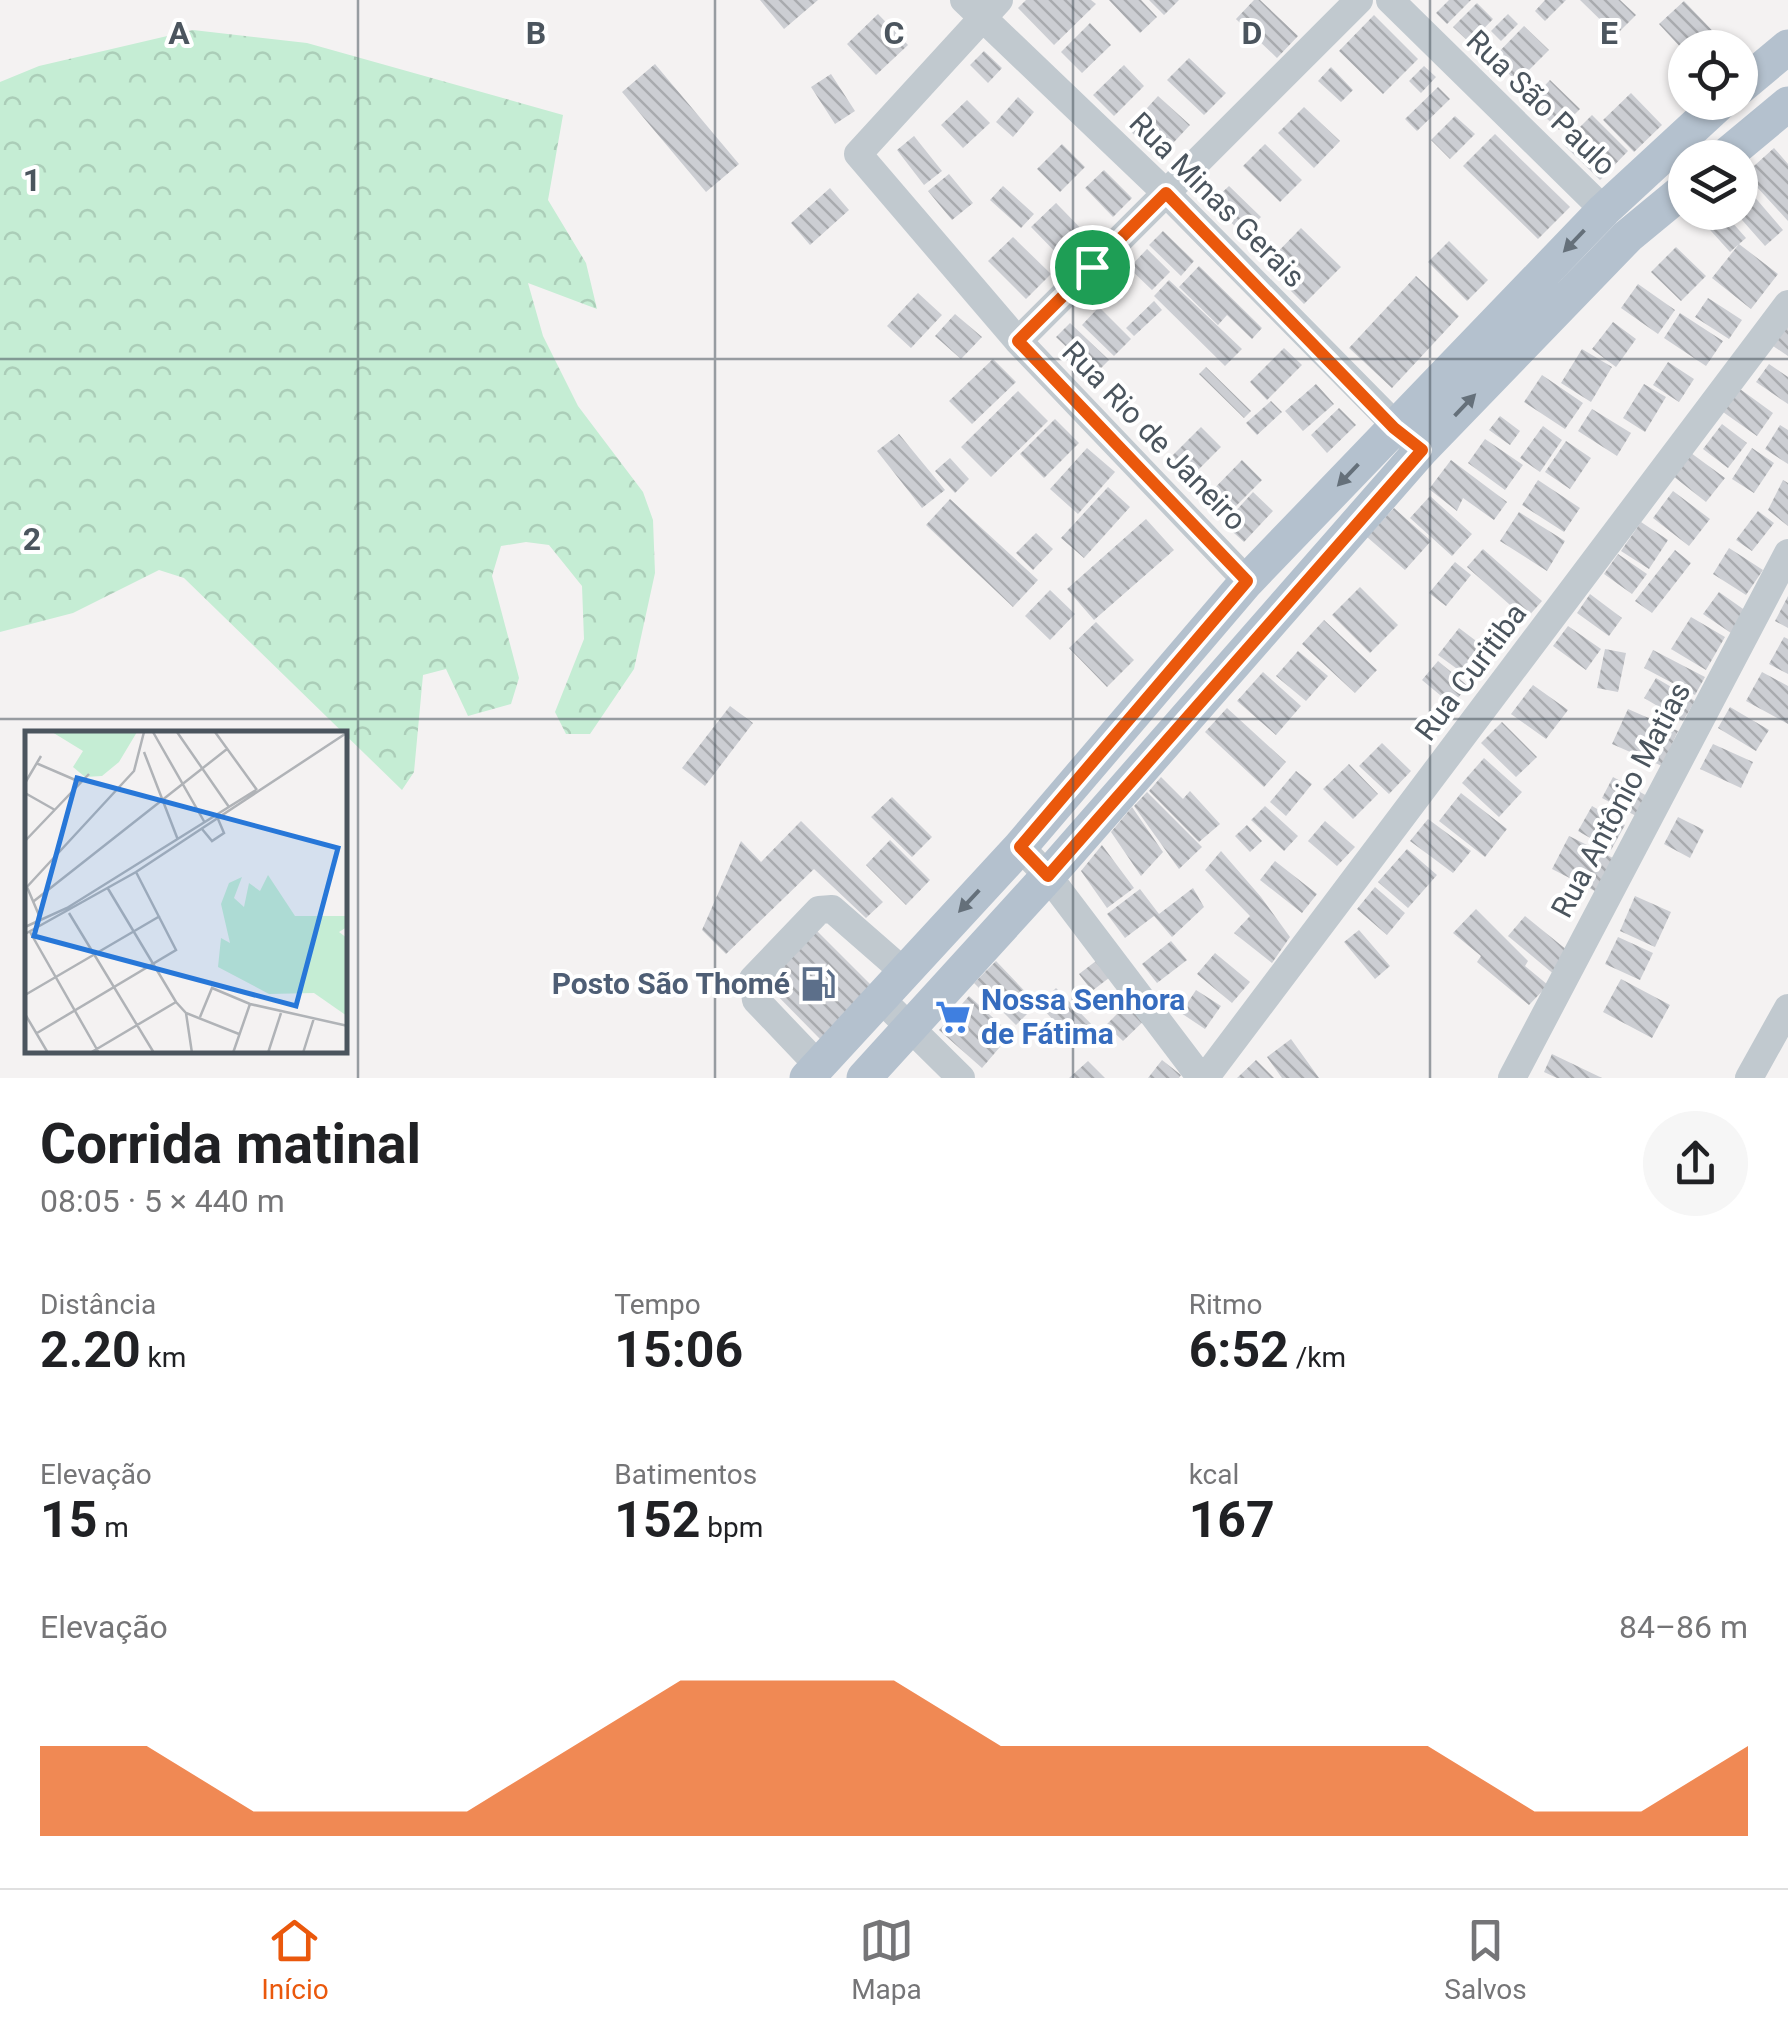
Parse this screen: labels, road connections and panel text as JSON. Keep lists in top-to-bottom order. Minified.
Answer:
{"streets":{"street":["Rua São Paulo","Rua Minas Gerais","Rua Rio de Janeiro","Rua Curitiba","Rua Antônio Matias"]},"crossings":[["Rua Minas Gerais","Rua Rio de Janeiro"]],"places":{"fuel station":["Posto São Thomé"],"supermarket":["Nossa Senhora de Fátima"]},"page":{"heading":["Corrida matinal","08:05 · 5 × 440 m"],"stats":[["Distância","2.20 km"],["Tempo","15:06"],["Ritmo","6:52 /km"],["Elevação","15 m"],["Batimentos","152 bpm"],["kcal","167"]],"chart":["Elevação","84–86 m"],"tabs":["Início","Mapa","Salvos"]},"grid":{"columns":["A","B","C","D","E"],"rows":["1","2"]}}
